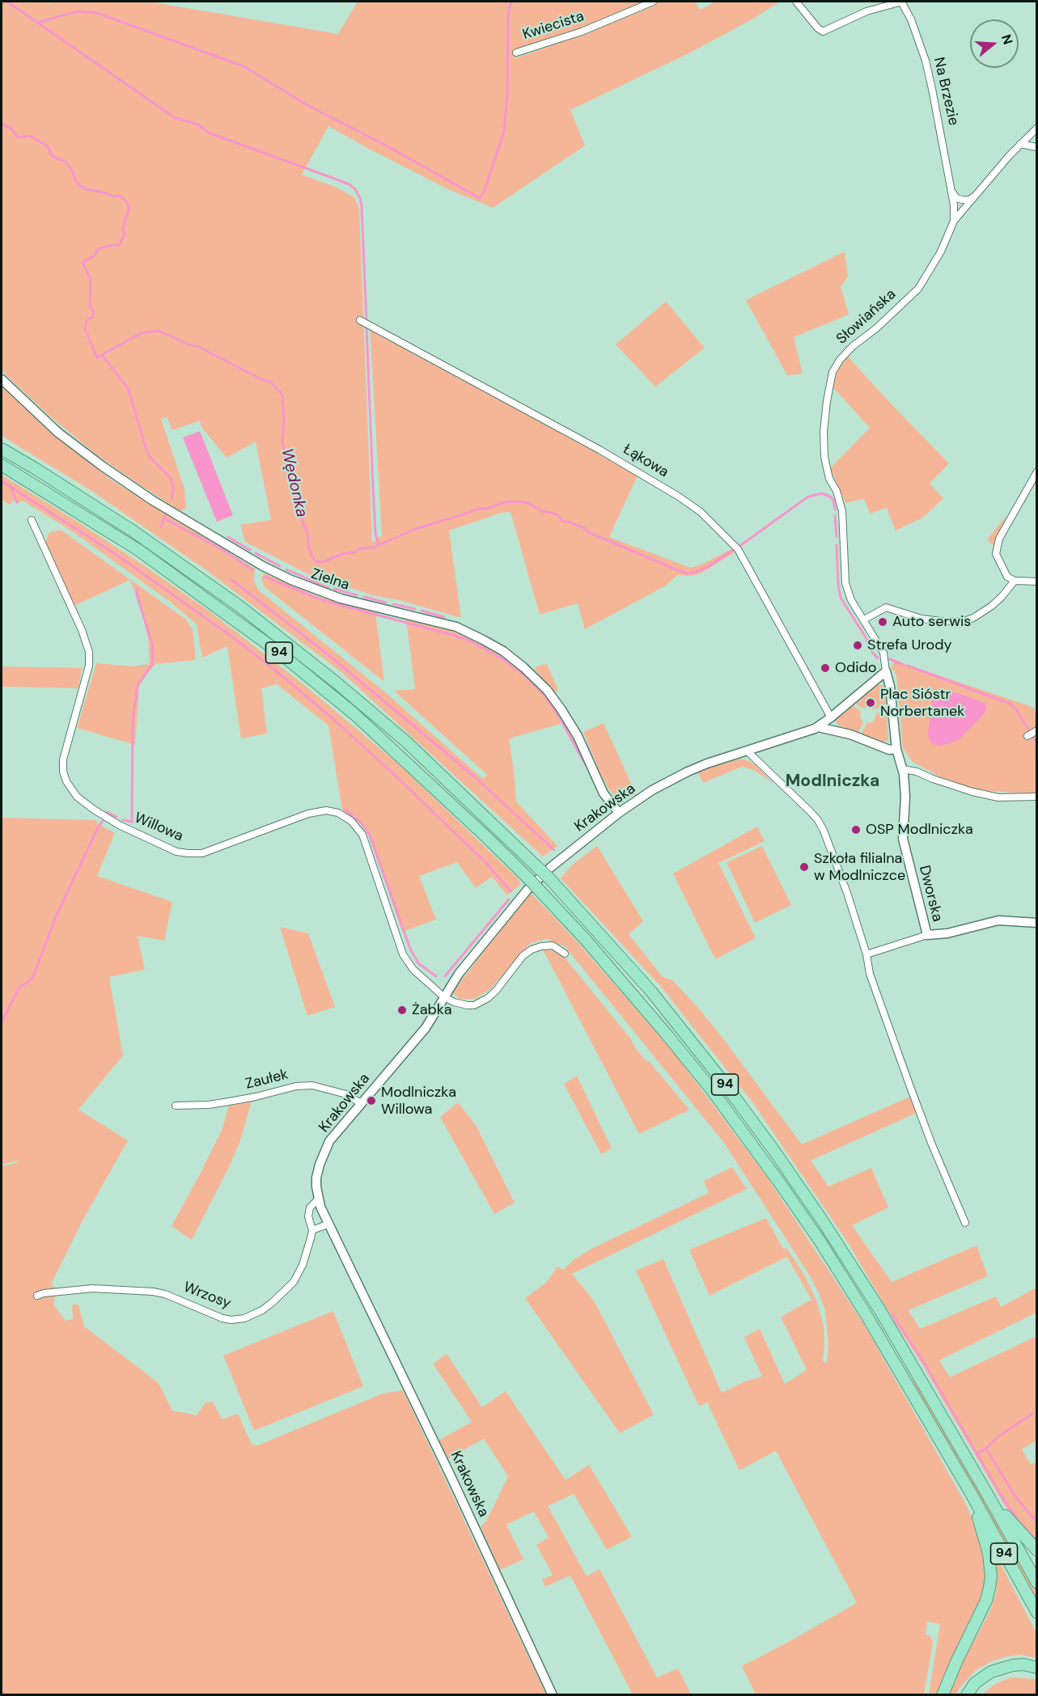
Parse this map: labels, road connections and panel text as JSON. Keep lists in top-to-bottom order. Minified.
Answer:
{"streets":{"highway":["94"],"street":["Kwiecista","Na Brzezie","Słowiańska","Łąkowa","Zielna","Krakowska","Willowa","Dworska","Zaułek","Wrzosy"]},"crossings":[["Na Brzezie","Słowiańska"],["Zielna","Krakowska"],["Krakowska","Willowa"],["Krakowska","Zaułek"],["Krakowska","Wrzosy"]],"districts":["Modlniczka"],"water":["Wędonka"],"places":["Auto serwis","Strefa Urody","Odido","Plac Sióstr Norbertanek","OSP Modlniczka","Szkoła filialna w Modlniczce","Żabka","Modlniczka Willowa"],"north":"right"}
